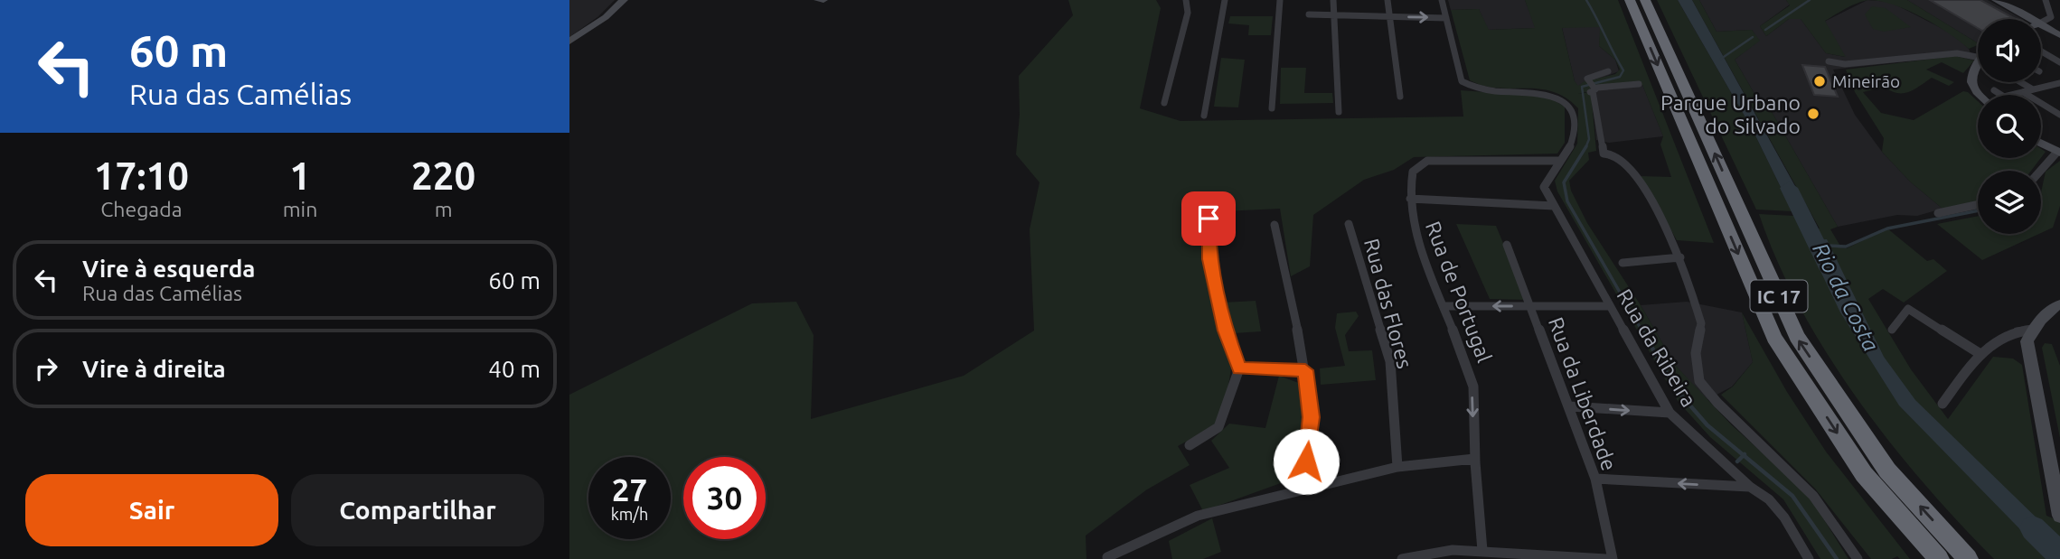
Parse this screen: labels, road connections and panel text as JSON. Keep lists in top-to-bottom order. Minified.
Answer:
{"streets":{"highway":["IC 17"],"street":["Rua de Portugal","Rua das Flores","Rua da Ribeira","Rua da Liberdade"]},"crossings":[["Rua de Portugal","Rua da Ribeira"]],"water":["Rio da Costa"],"places":["Mineirão","Parque Urbano do Silvado"],"page":{"turn":["60 m","Rua das Camélias"],"eta":["17:10","Chegada","1","min","220","m"],"list":[{"name":"Vire à esquerda","note":"Rua das Camélias","value":"60 m"},{"name":"Vire à direita","value":"40 m"}],"speed":"27 km/h","limit":"30","buttons":["Sair","Compartilhar"]}}
